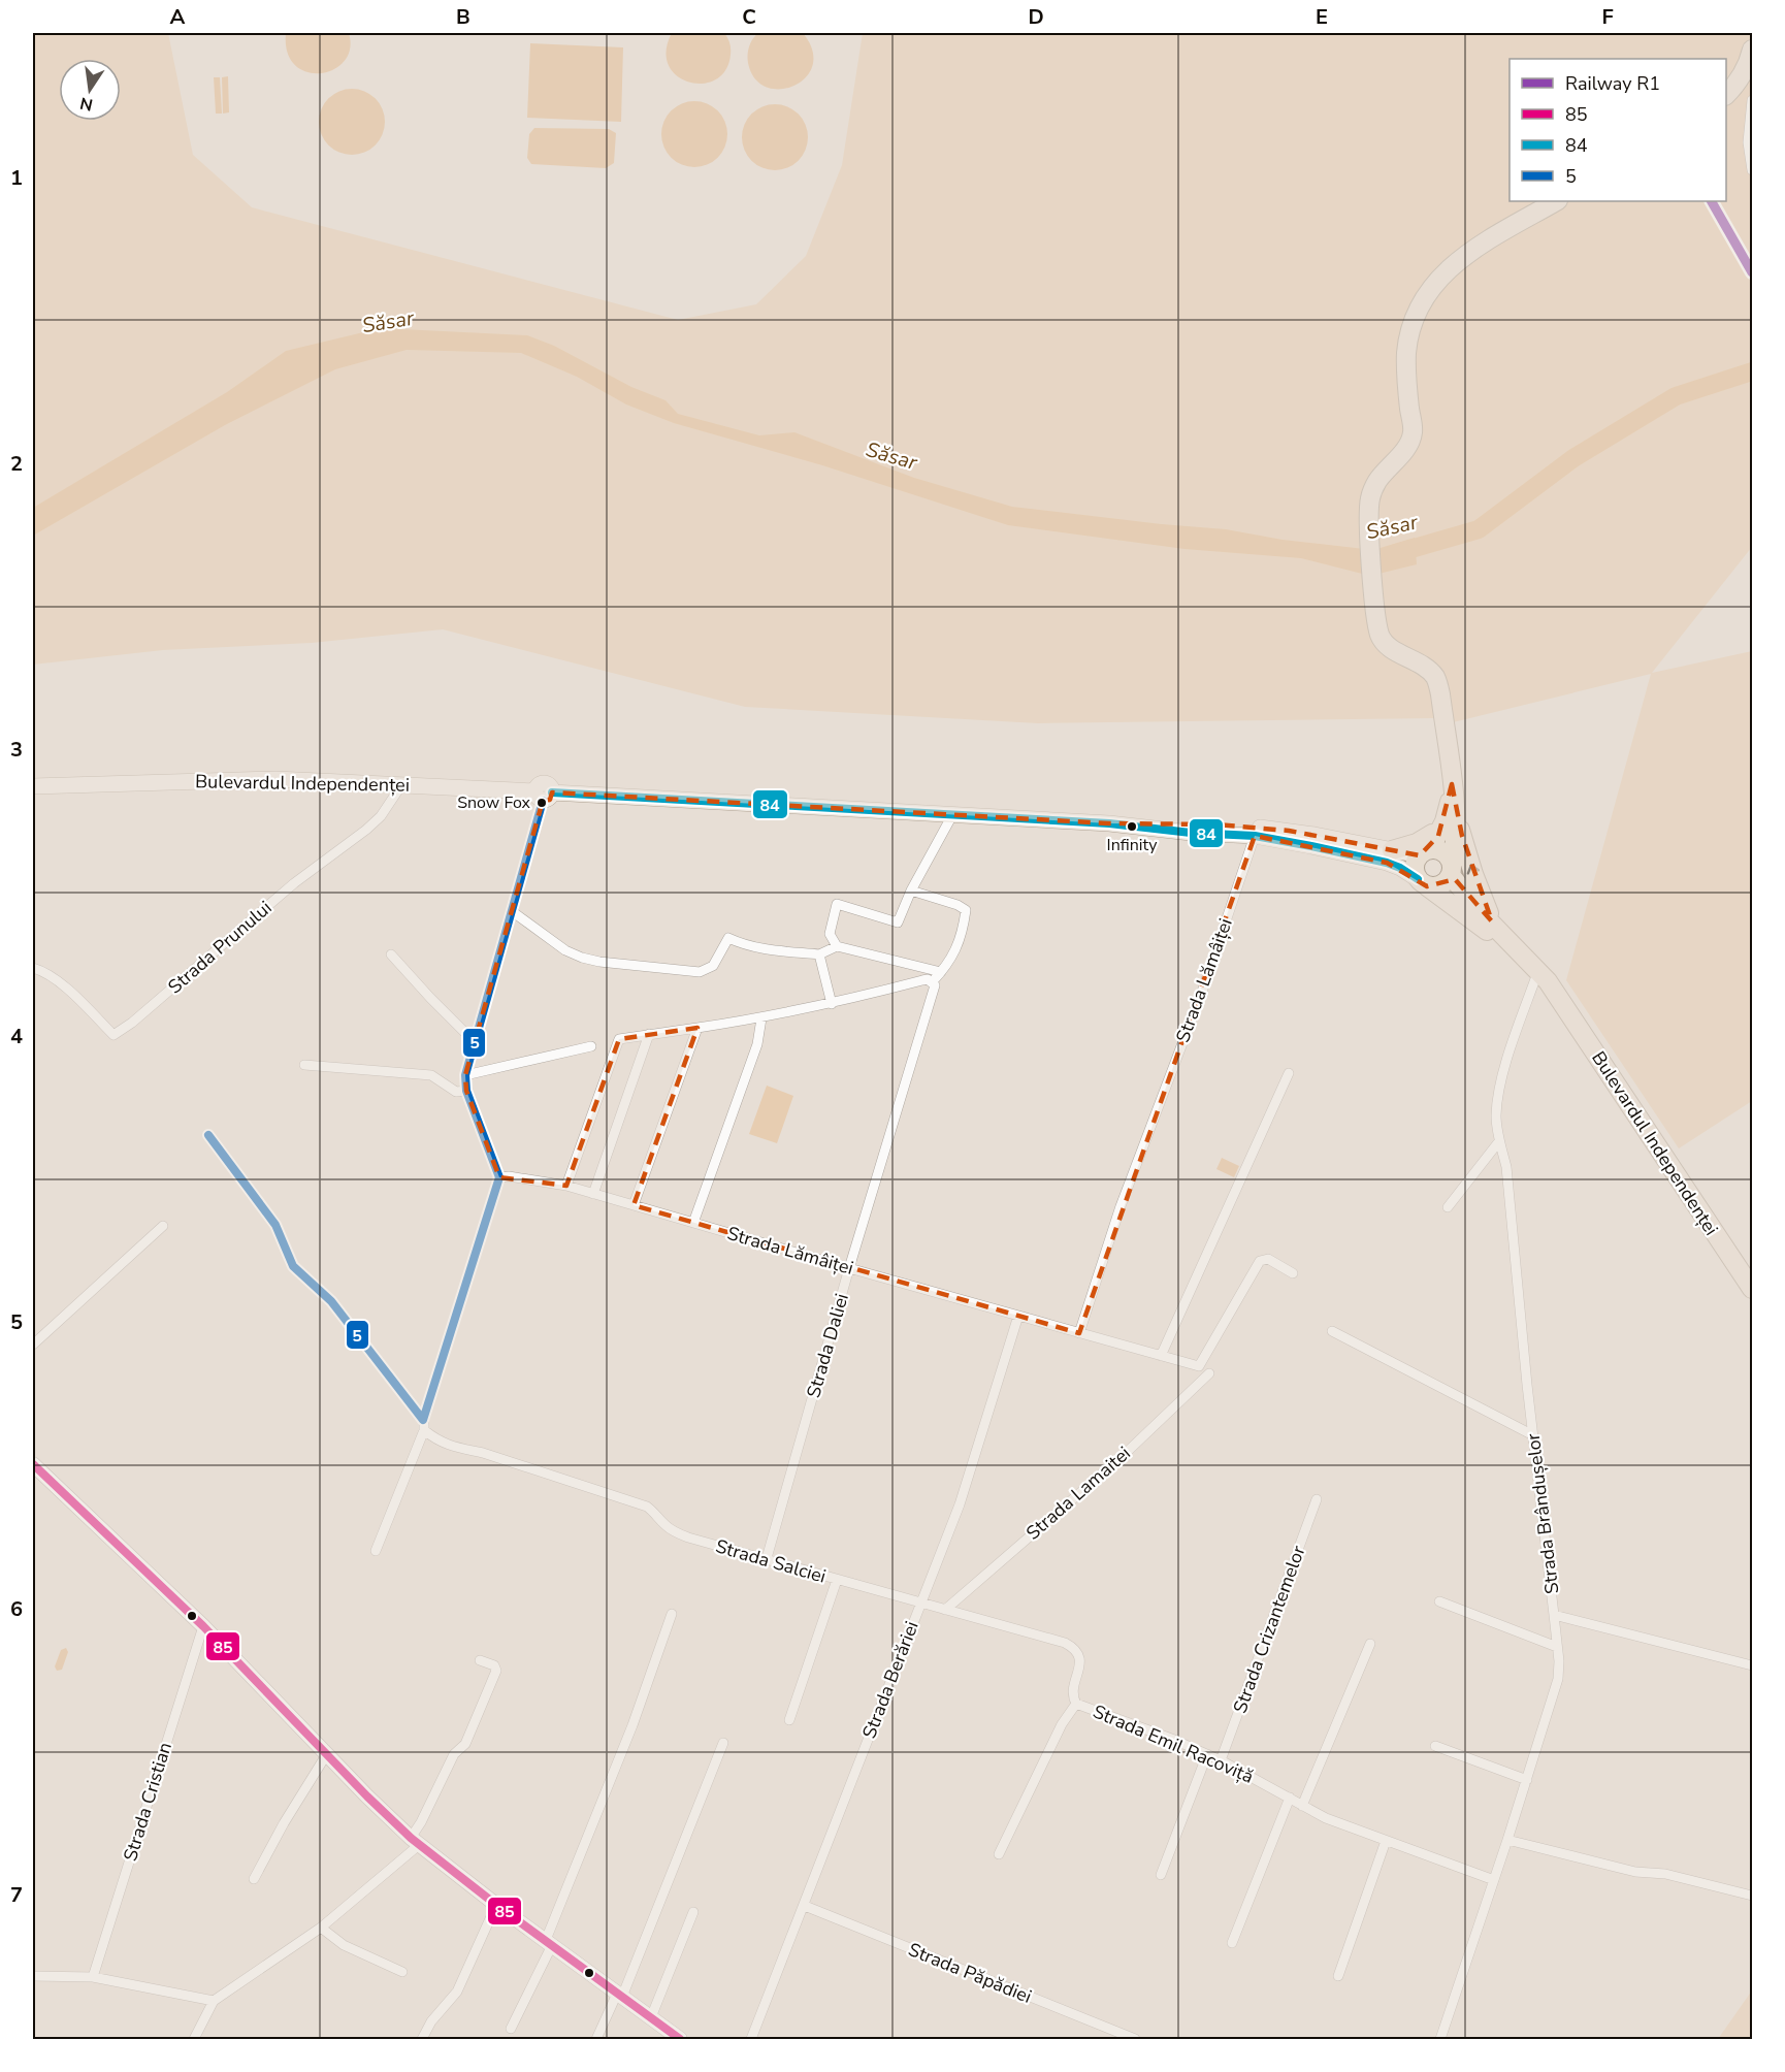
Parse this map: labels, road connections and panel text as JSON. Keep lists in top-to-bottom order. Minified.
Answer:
{"streets":{"highway":["Bulevardul Independenței"],"street":["Strada Prunului","Strada Lămâiței","Strada Daliei","Strada Lamaitei","Strada Brândușelor","Strada Salciei","Strada Crizantemelor","Strada Berăriei","Strada Emil Racoviță","Strada Cristian","Strada Păpădiei"]},"crossings":[["Bulevardul Independenței","Strada Prunului"],["Bulevardul Independenței","Strada Lămâiței"],["Bulevardul Independenței","Strada Brândușelor"],["Strada Lămâiței","Strada Daliei"],["Strada Lămâiței","Strada Berăriei"],["Strada Daliei","Strada Salciei"],["Strada Lamaitei","Strada Salciei"],["Strada Brândușelor","Strada Emil Racoviță"],["Strada Salciei","Strada Berăriei"],["Strada Salciei","Strada Emil Racoviță"],["Strada Crizantemelor","Strada Emil Racoviță"],["Strada Berăriei","Strada Păpădiei"]],"water":["Săsar"],"places":["Snow Fox","Infinity"],"lines":["rail line R1","transit line 84","transit line 5","transit line 85"],"legend":["Railway R1","85","84","5"],"north":"bottom","grid":{"columns":["A","B","C","D","E","F"],"rows":["1","2","3","4","5","6","7"]}}
